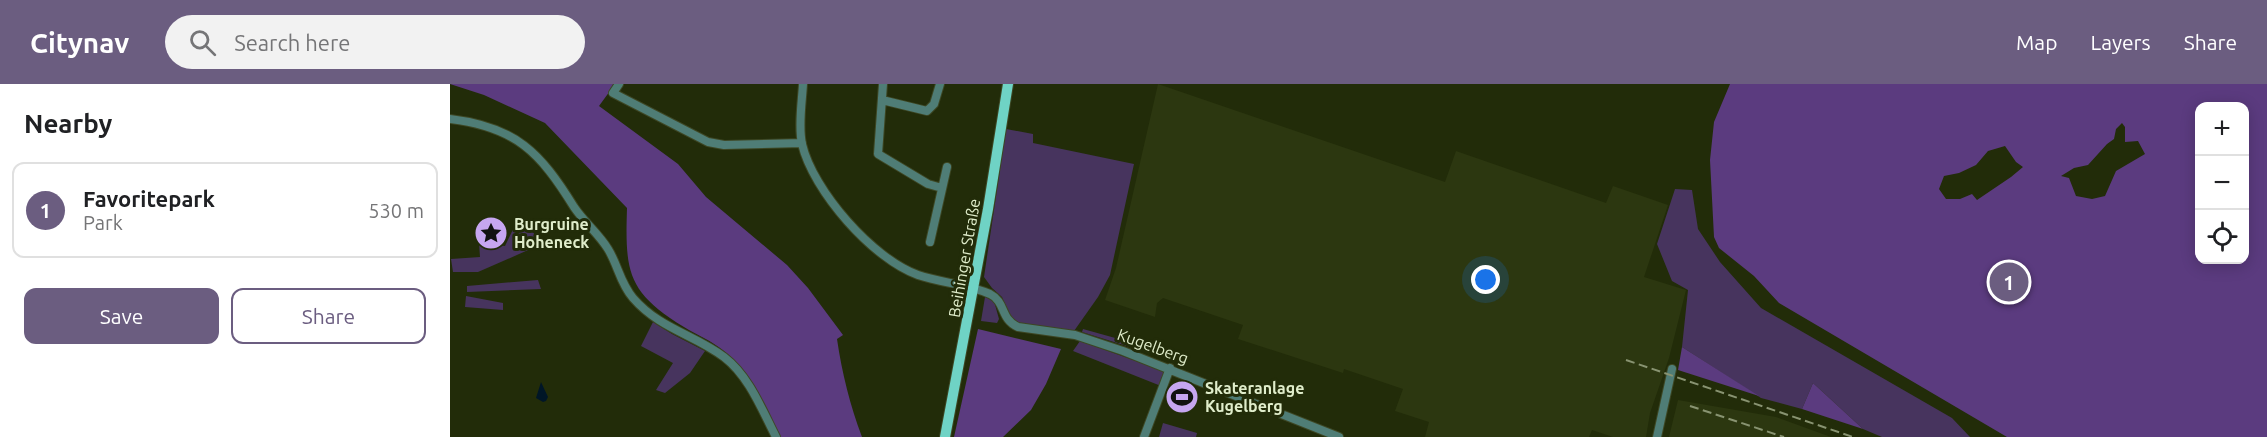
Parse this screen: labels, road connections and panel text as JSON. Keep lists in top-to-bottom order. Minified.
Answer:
{"streets":{"main road":["Beihinger Straße"],"street":["Kugelberg"]},"crossings":[["Beihinger Straße","Kugelberg"]],"places":{"place":["Burgruine Hoheneck"],"sports":["Skateranlage Kugelberg"]},"page":{"header":"Citynav","search":"Search here","nav":["Map","Layers","Share"],"heading":"Nearby","map_buttons":["+","−"],"list":[{"mark":"1","name":"Favoritepark","note":"Park","value":"530 m"}],"pins":"1","buttons":["Save","Share"]}}
